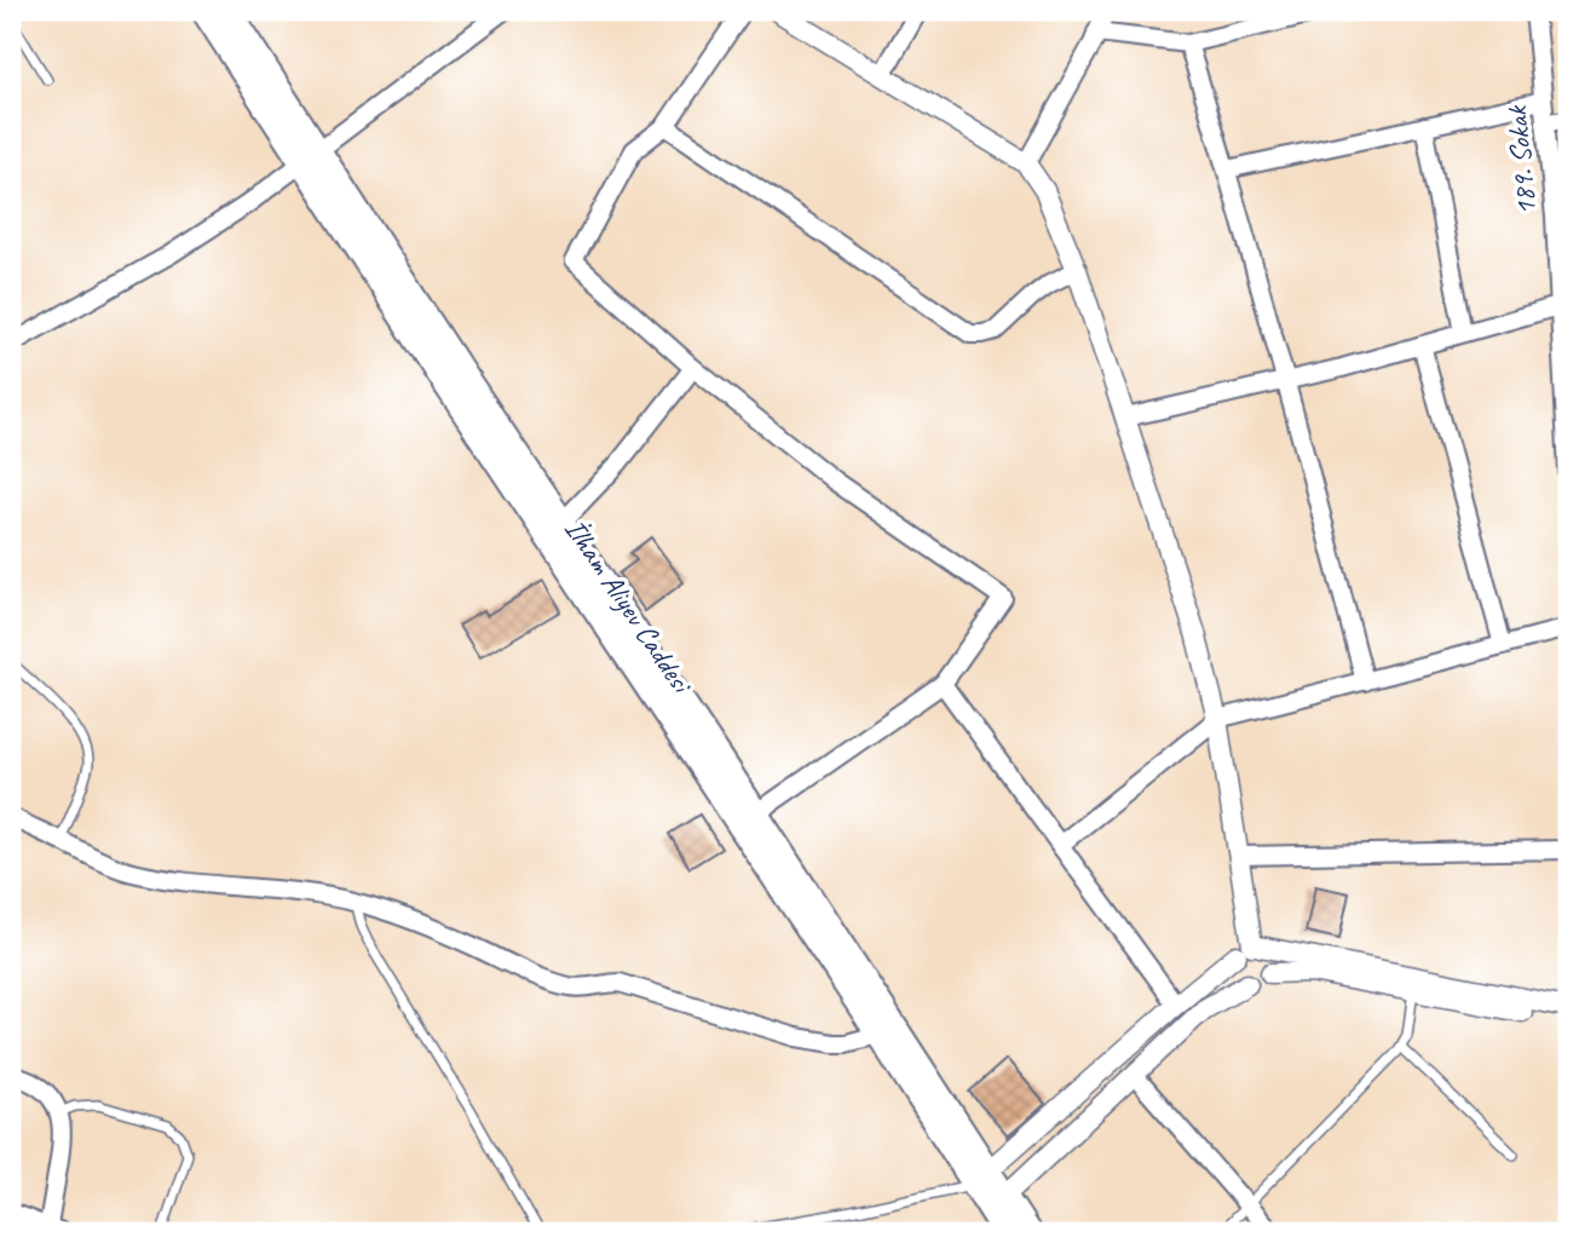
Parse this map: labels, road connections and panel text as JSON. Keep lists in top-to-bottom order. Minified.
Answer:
{"streets":{"main road":["İlham Aliyev Caddesi"],"street":["189. Sokak"]}}
